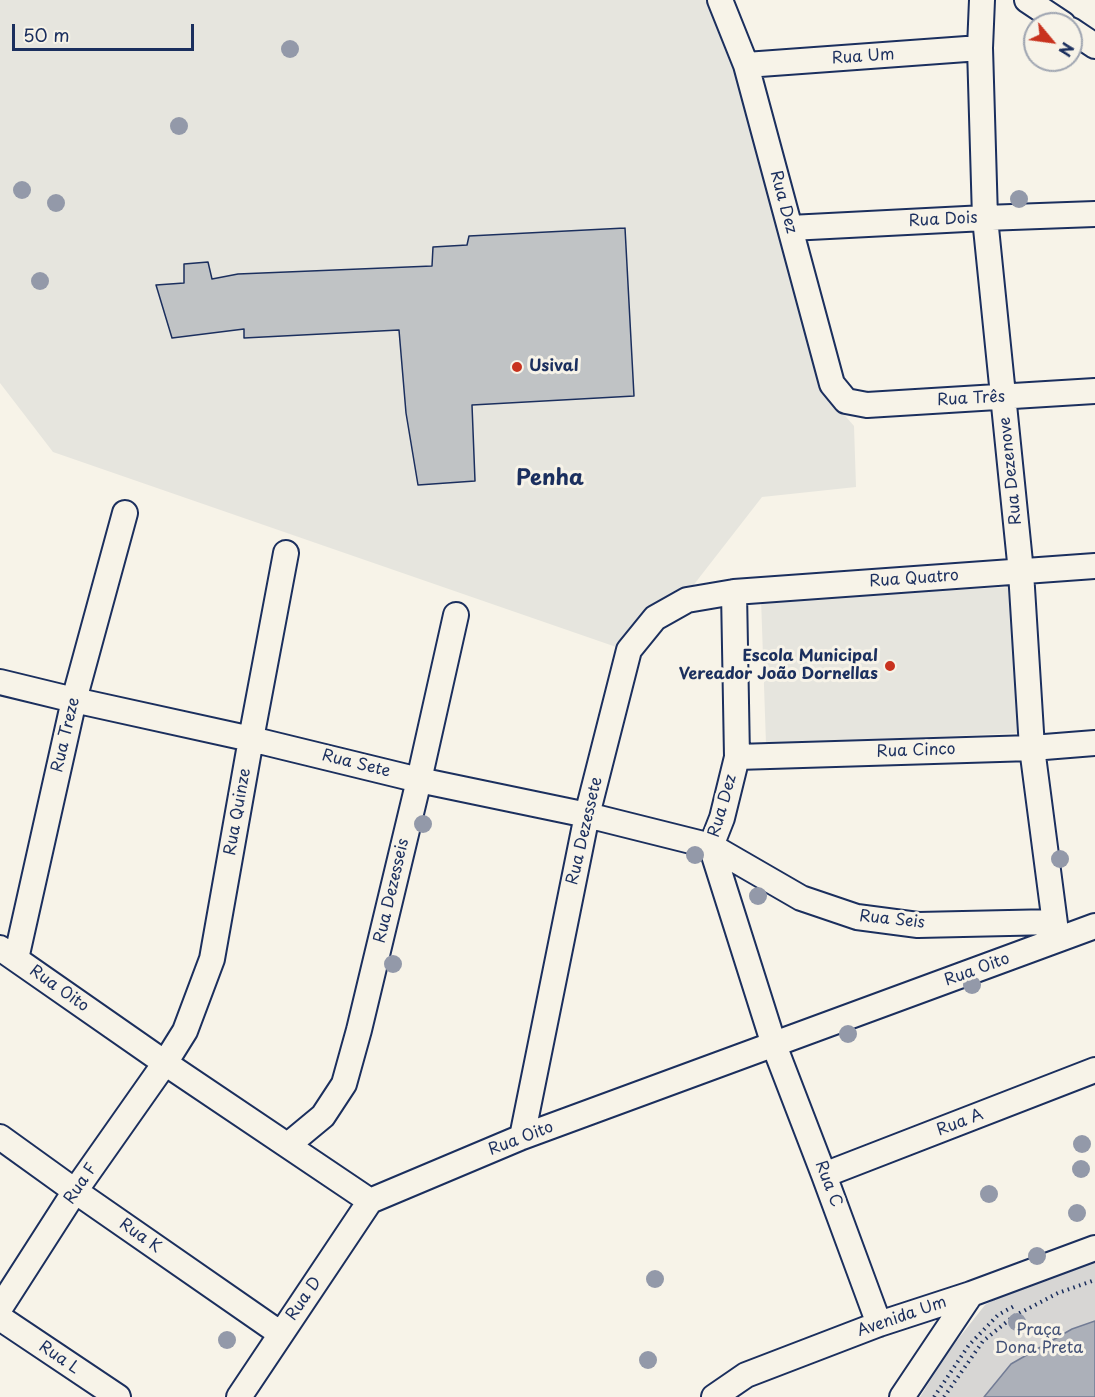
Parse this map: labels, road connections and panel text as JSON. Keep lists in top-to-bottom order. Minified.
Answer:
{"streets":{"street":["Rua Um","Rua Dez","Rua Dois","Rua Três","Rua Dezenove","Rua Quatro","Rua Treze","Rua Cinco","Rua Sete","Rua Quinze","Rua Dezessete","Rua Dezesseis","Rua Seis","Rua Oito","Rua A","Rua F","Rua C","Rua K","Rua D","Avenida Um","Rua L"]},"crossings":[["Rua Um","Rua Dez"],["Rua Um","Rua Dezenove"],["Rua Dez","Rua Dois"],["Rua Dez","Rua Três"],["Rua Dez","Rua Quatro"],["Rua Dez","Rua Cinco"],["Rua Dez","Rua Sete"],["Rua Dez","Rua Dezessete"],["Rua Dez","Rua Seis"],["Rua Dez","Rua Oito"],["Rua Dez","Rua C"],["Rua Dois","Rua Dezenove"],["Rua Três","Rua Dezenove"],["Rua Dezenove","Rua Quatro"],["Rua Dezenove","Rua Cinco"],["Rua Dezenove","Rua Seis"],["Rua Dezenove","Rua Oito"],["Rua Quatro","Rua Dezessete"],["Rua Treze","Rua Sete"],["Rua Treze","Rua Oito"],["Rua Sete","Rua Quinze"],["Rua Sete","Rua Dezessete"],["Rua Sete","Rua Dezesseis"],["Rua Sete","Rua Seis"],["Rua Quinze","Rua Oito"],["Rua Quinze","Rua F"],["Rua Dezessete","Rua Oito"],["Rua Dezesseis","Rua Oito"],["Rua Seis","Rua Oito"],["Rua Oito","Rua F"],["Rua Oito","Rua C"],["Rua Oito","Rua D"],["Rua A","Rua C"],["Rua F","Rua K"],["Rua C","Avenida Um"],["Rua K","Rua D"]],"districts":["Penha"],"parks":["Praça Dona Preta"],"places":["Usival","Escola Municipal Vereador João Dornellas"],"scale_bar":"50 m","north":"bottom right"}
